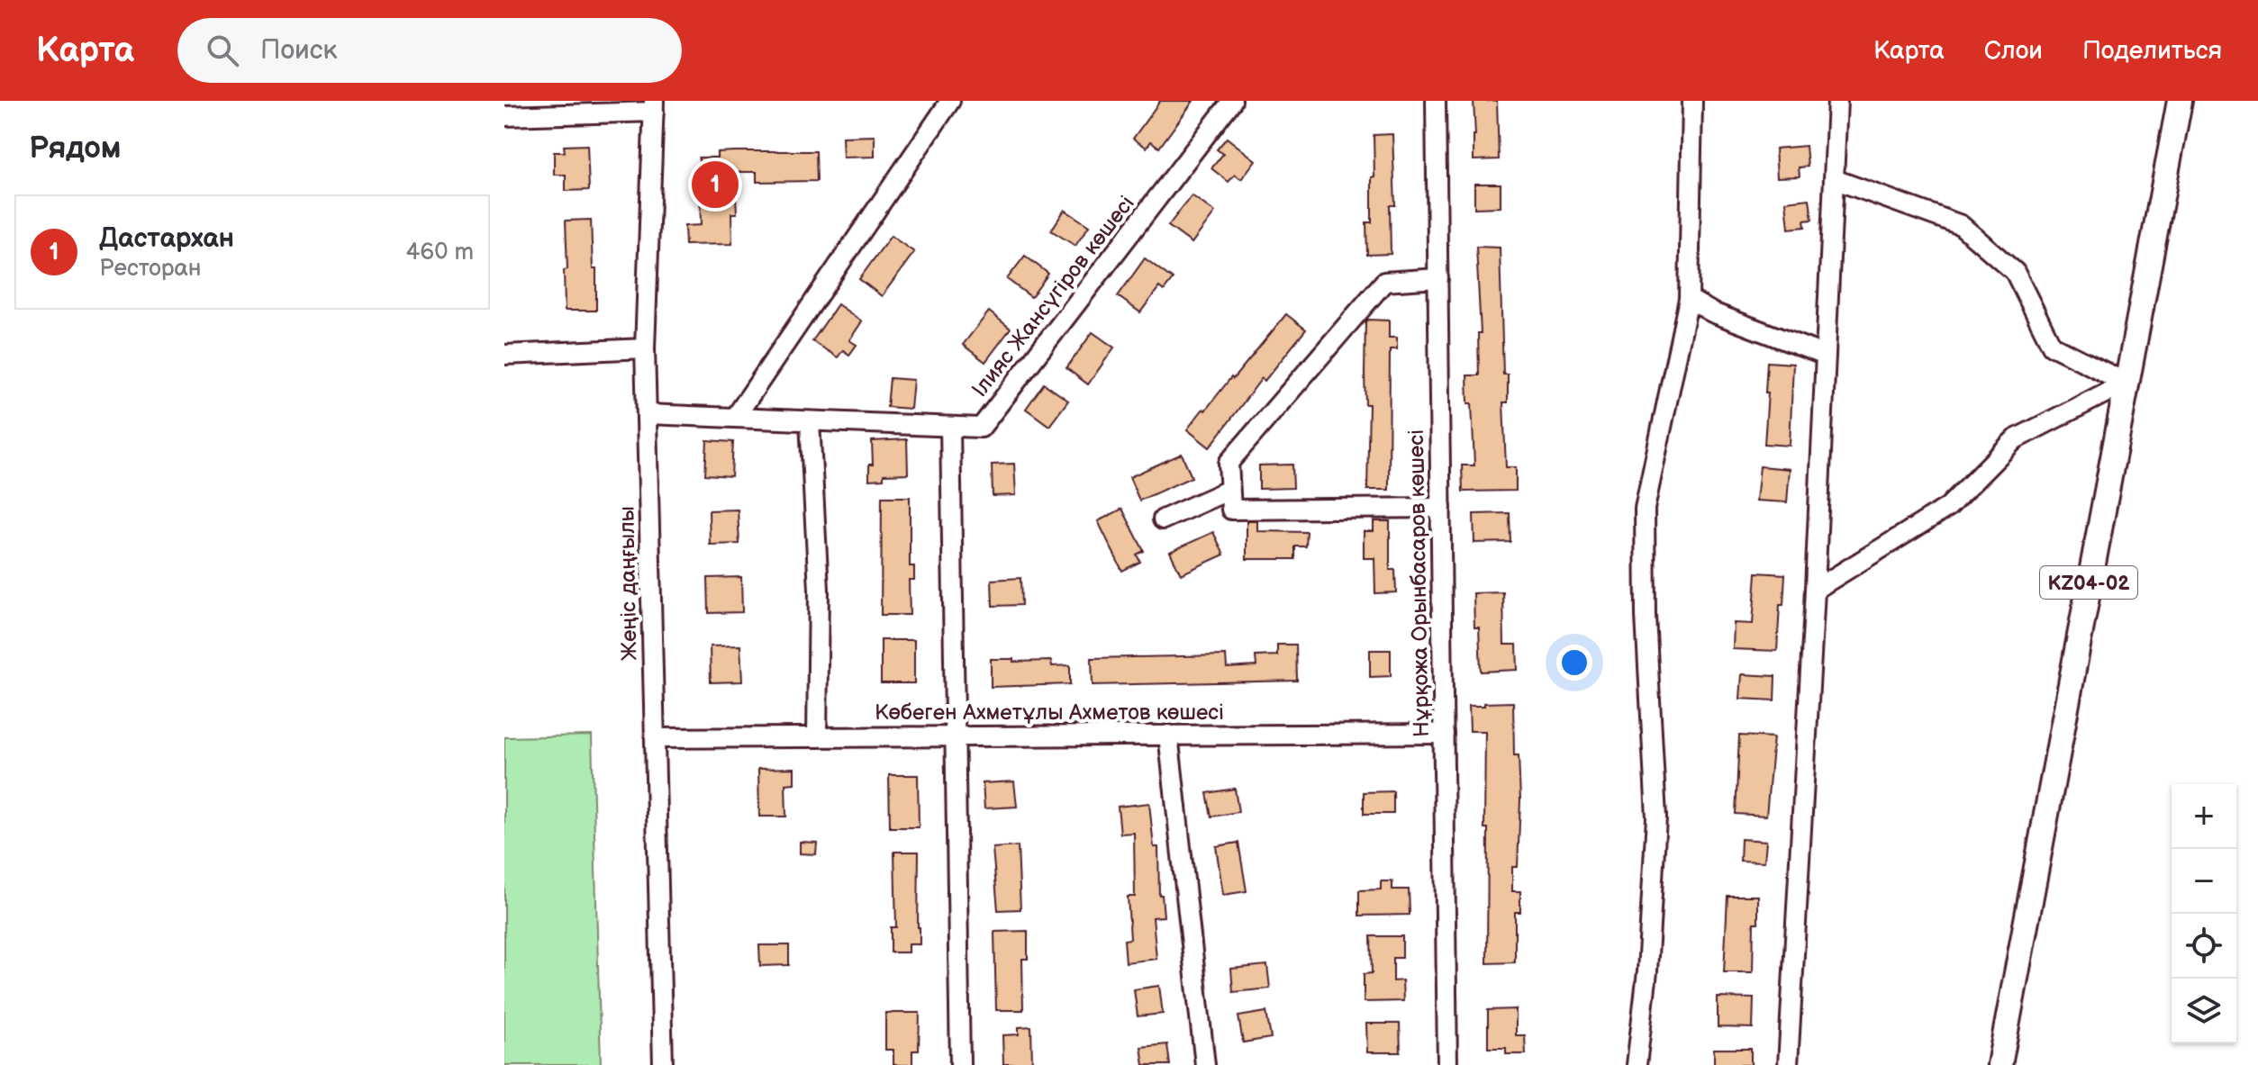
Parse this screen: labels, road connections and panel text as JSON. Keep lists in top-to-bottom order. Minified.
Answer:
{"streets":{"main road":["KZ04-02"],"street":["Ілияс Жансүгіров көшесі","Жеңіс даңғылы","Нұрқожа Орынбасаров көшесі","Көбеген Ахметұлы Ахметов көшесі"]},"crossings":[["Ілияс Жансүгіров көшесі","Жеңіс даңғылы"],["Жеңіс даңғылы","Көбеген Ахметұлы Ахметов көшесі"],["Нұрқожа Орынбасаров көшесі","Көбеген Ахметұлы Ахметов көшесі"]],"page":{"header":"Карта","search":"Поиск","nav":["Карта","Слои","Поделиться"],"heading":"Рядом","pins":"1","list":[{"mark":"1","name":"Дастархан","note":"Ресторан","value":"460 m"}],"map_buttons":["+","−"]}}
